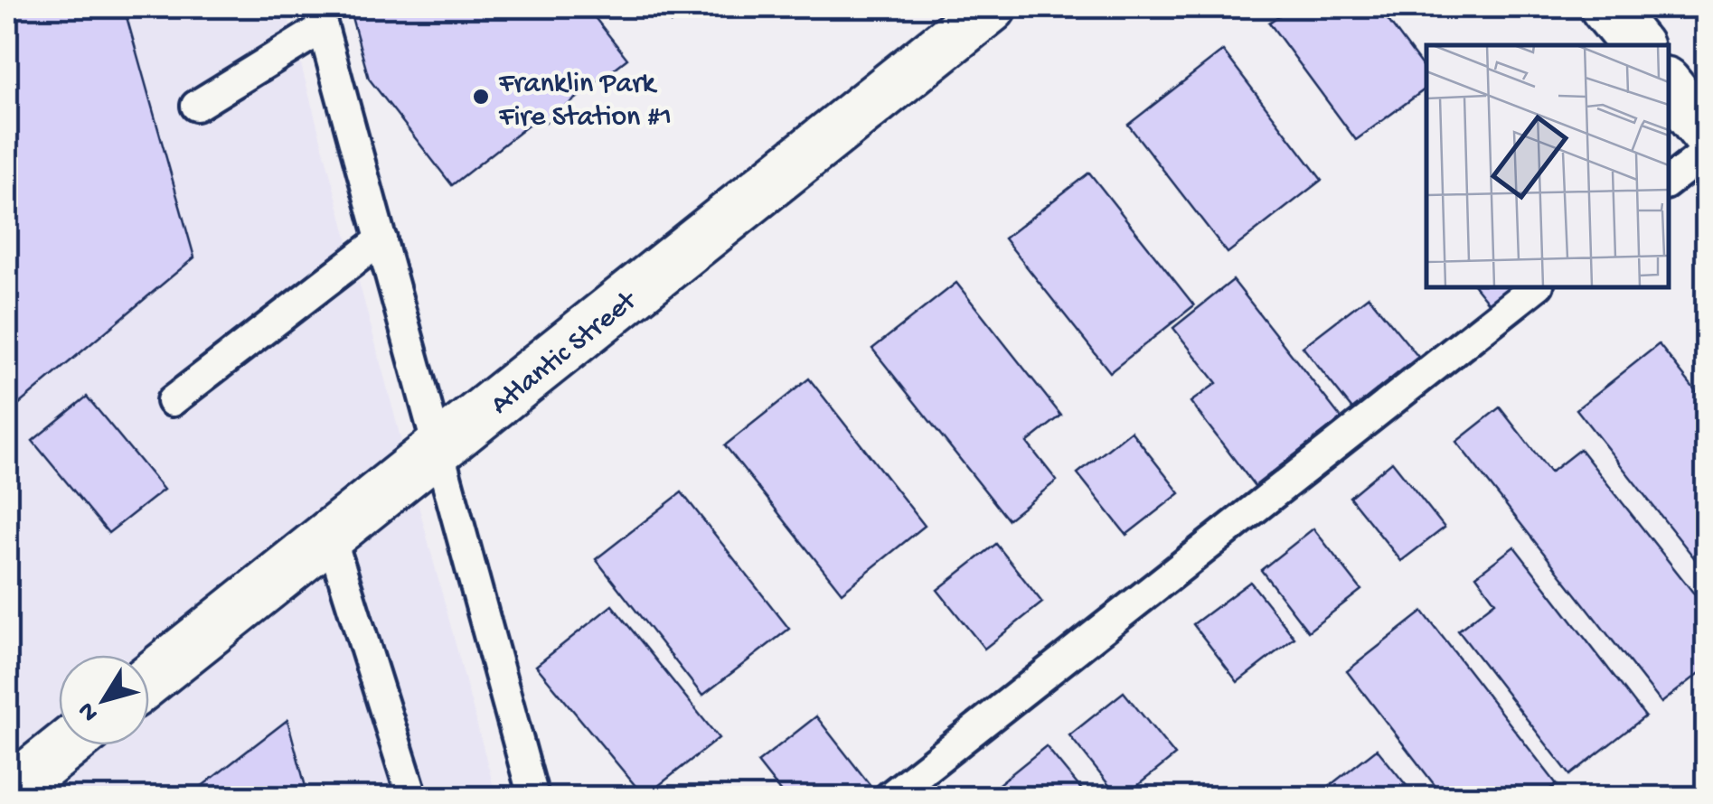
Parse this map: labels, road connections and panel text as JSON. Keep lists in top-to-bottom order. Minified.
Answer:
{"streets":{"street":["Atlantic Street"]},"places":["Franklin Park Fire Station #1"],"north":"bottom left"}
